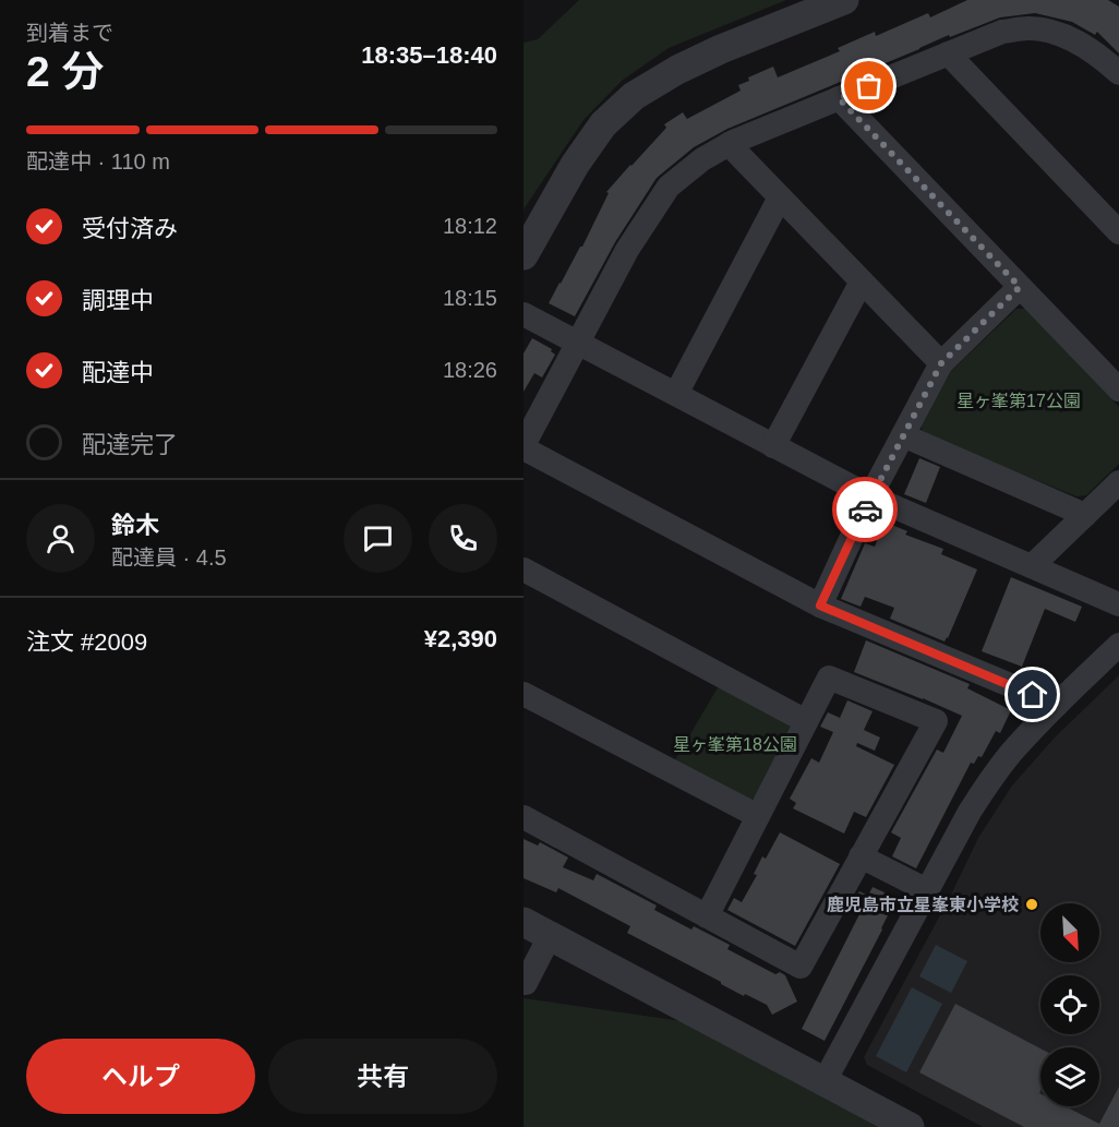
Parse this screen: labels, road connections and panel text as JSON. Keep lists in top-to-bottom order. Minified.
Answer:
{"parks":["星ヶ峯第17公園","星ヶ峯第18公園"],"places":["鹿児島市立星峯東小学校"],"north":"bottom right","page":{"heading":["2 分","到着まで","18:35–18:40"],"panel":["鈴木","配達員 · 4.5","注文 #2009","¥2,390"],"bar":"配達中 · 110 m","list":[["受付済み","18:12"],["調理中","18:15"],["配達中","18:26"],"配達完了"],"buttons":["ヘルプ","共有"]}}
